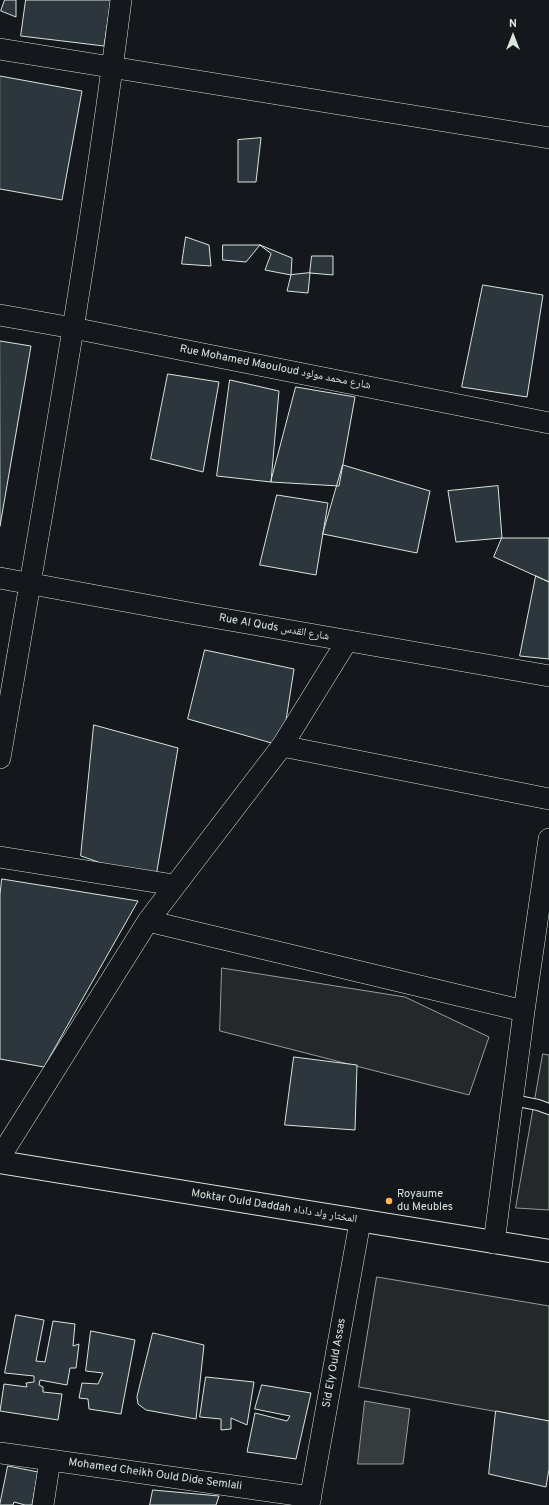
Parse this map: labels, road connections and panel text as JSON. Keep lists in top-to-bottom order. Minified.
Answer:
{"streets":{"main road":["Moktar Ould Daddah المختار ولد داداه"],"street":["Rue Mohamed Maouloud شارع محمد مولود","Rue Al Quds شارع القدس","Sid Ely Ould Assas","Mohamed Cheikh Ould Dide Semlali"]},"crossings":[["Moktar Ould Daddah المختار ولد داداه","Sid Ely Ould Assas"],["Sid Ely Ould Assas","Mohamed Cheikh Ould Dide Semlali"]],"places":["Royaume du Meubles"],"north":"top"}
